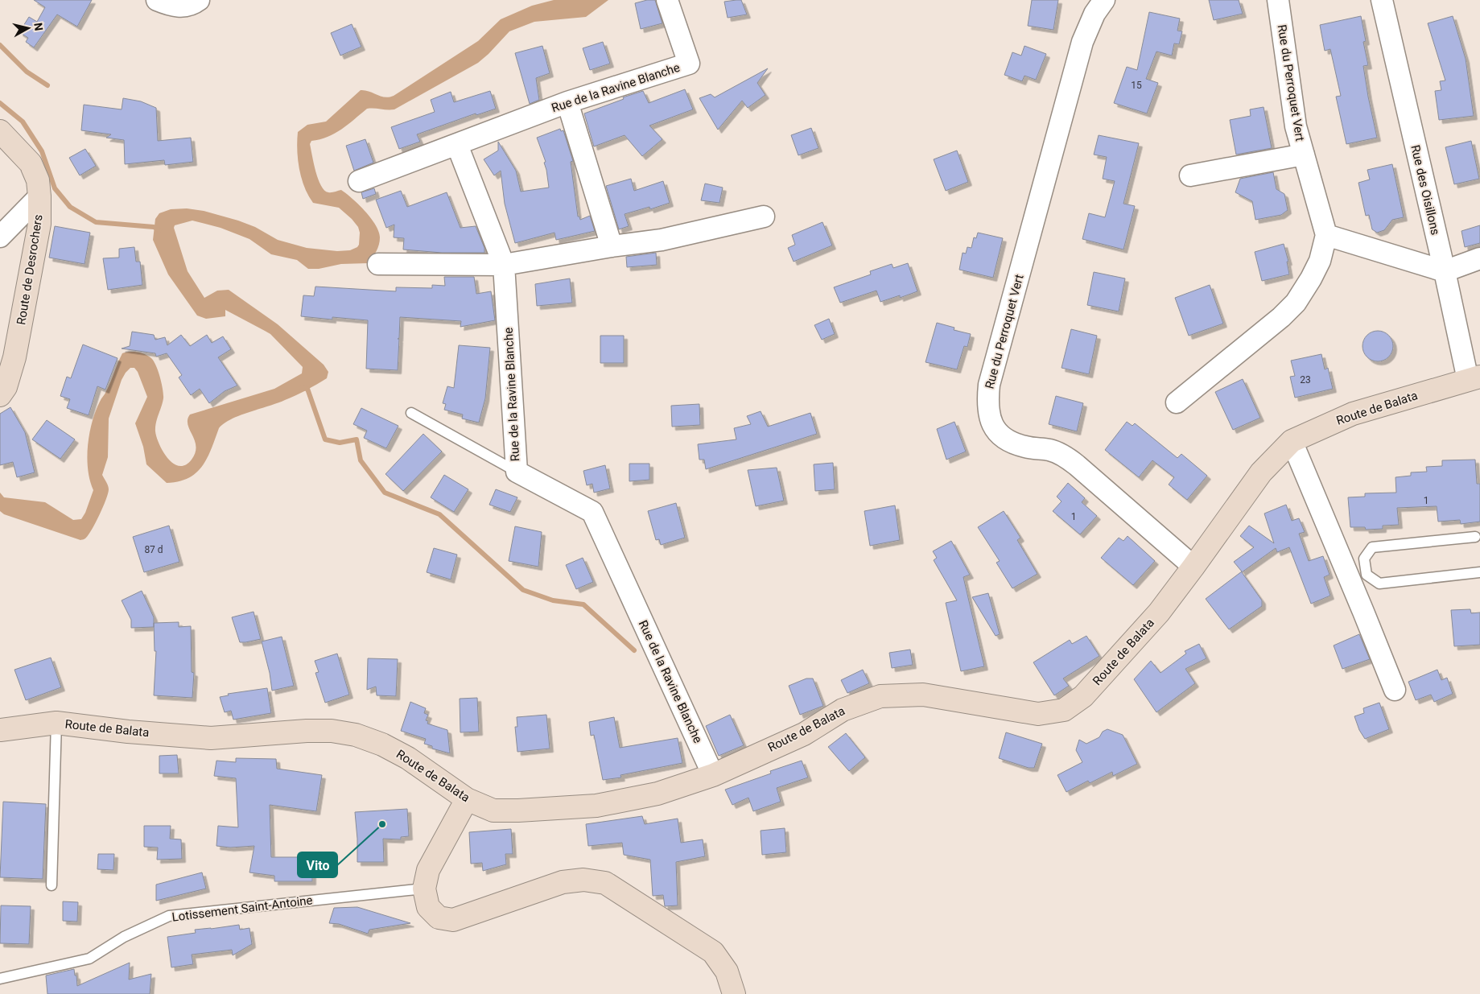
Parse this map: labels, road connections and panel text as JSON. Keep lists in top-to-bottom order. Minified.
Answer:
{"streets":{"main road":["Route de Desrochers","Route de Balata"],"street":["Rue du Perroquet Vert","Rue de la Ravine Blanche","Rue des Oisillons"],"lane":["Lotissement Saint-Antoine"]},"crossings":[["Rue du Perroquet Vert","Route de Balata"],["Rue de la Ravine Blanche","Route de Balata"],["Rue des Oisillons","Route de Balata"]],"places":["Vito"],"house_numbers":["15","23","1","1","87 d"],"north":"right"}
